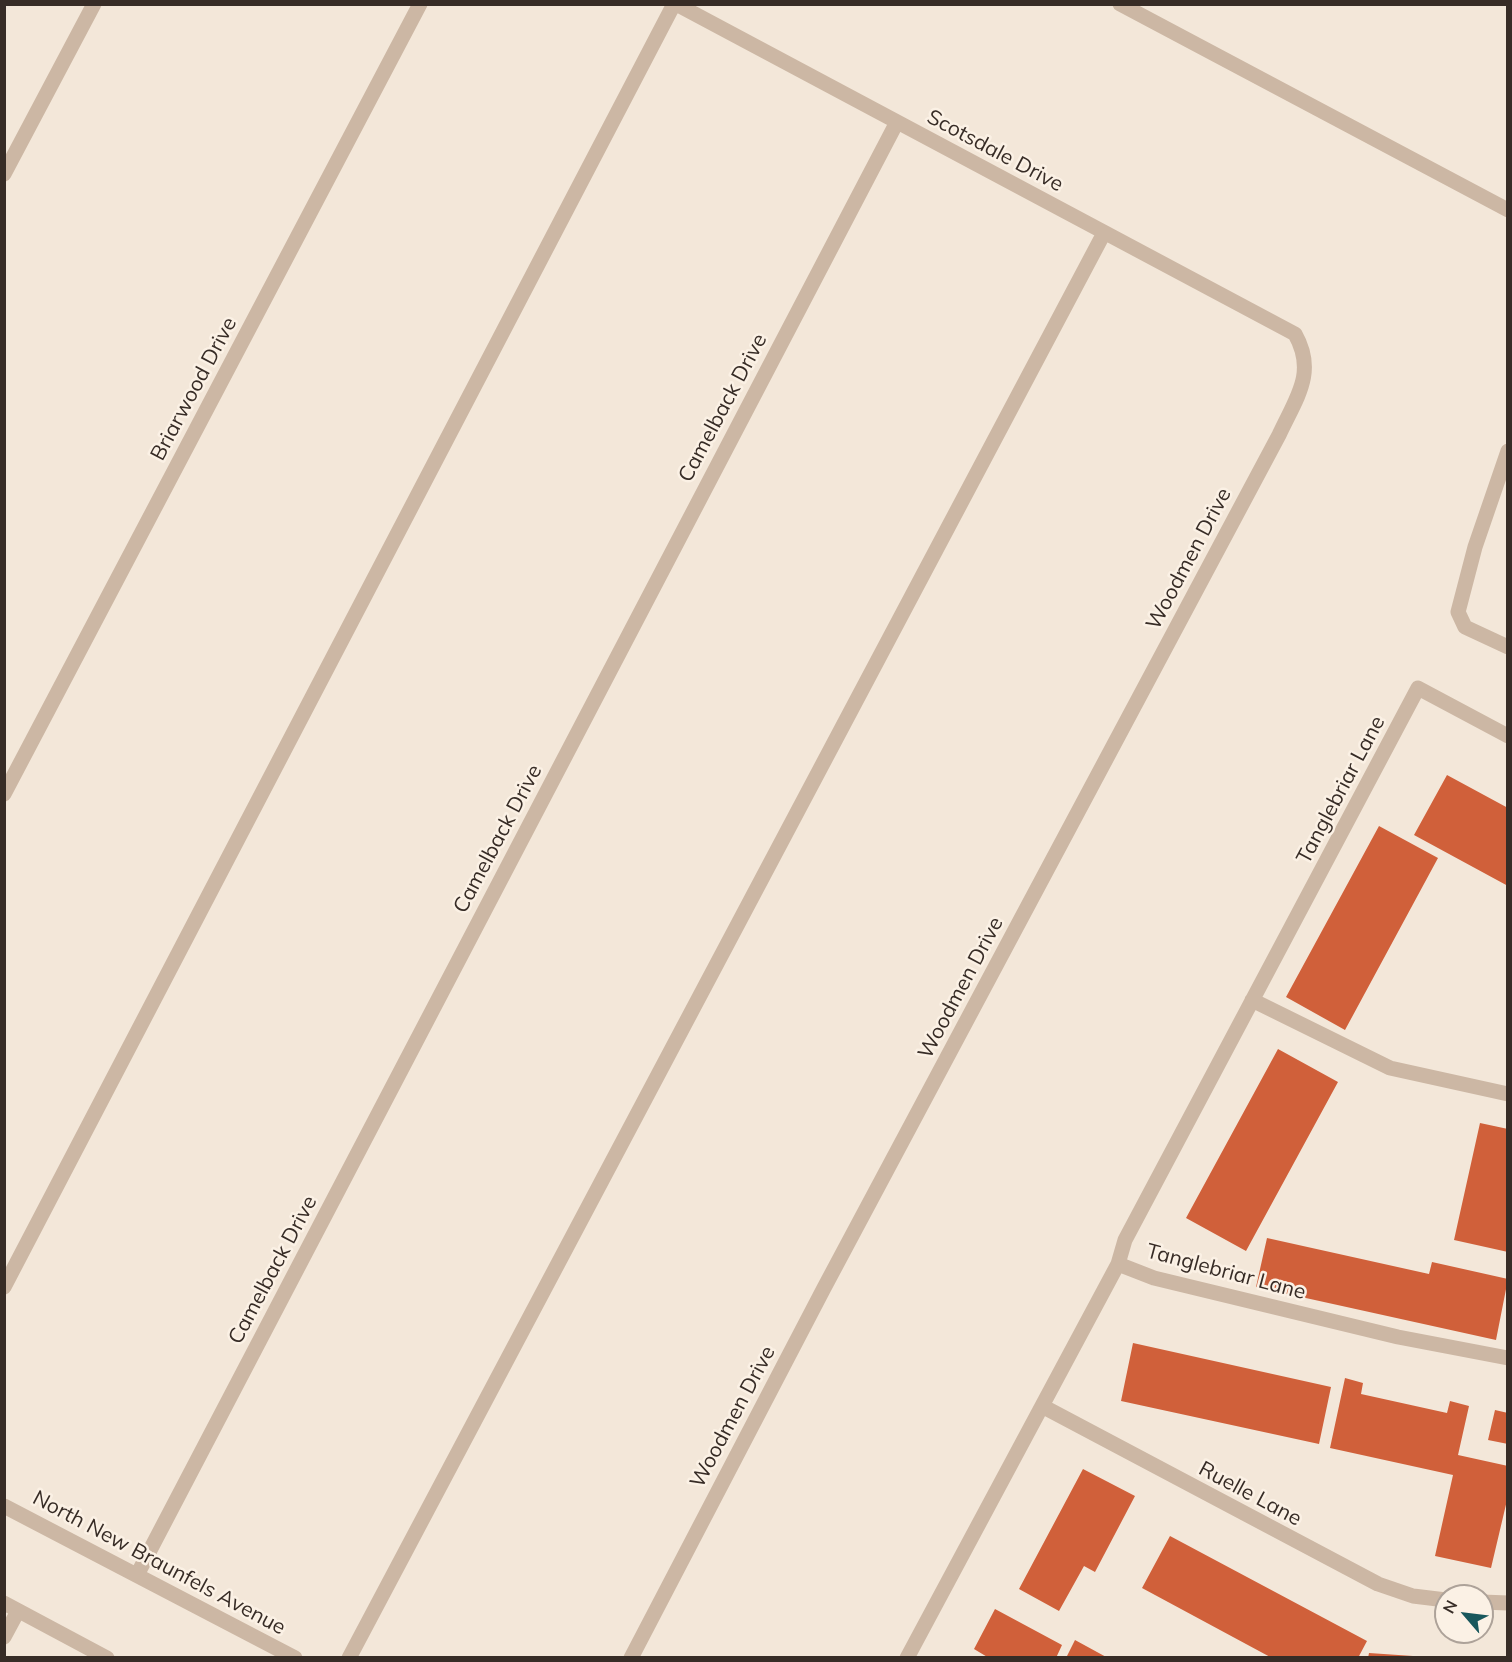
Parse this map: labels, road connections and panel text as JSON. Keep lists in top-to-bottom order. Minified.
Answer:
{"streets":{"street":["Scotsdale Drive","Briarwood Drive","Camelback Drive","Woodmen Drive","Tanglebriar Lane","Ruelle Lane","North New Braunfels Avenue"]},"crossings":[["Scotsdale Drive","Camelback Drive"],["Scotsdale Drive","Woodmen Drive"],["Camelback Drive","North New Braunfels Avenue"]],"north":"top left"}
